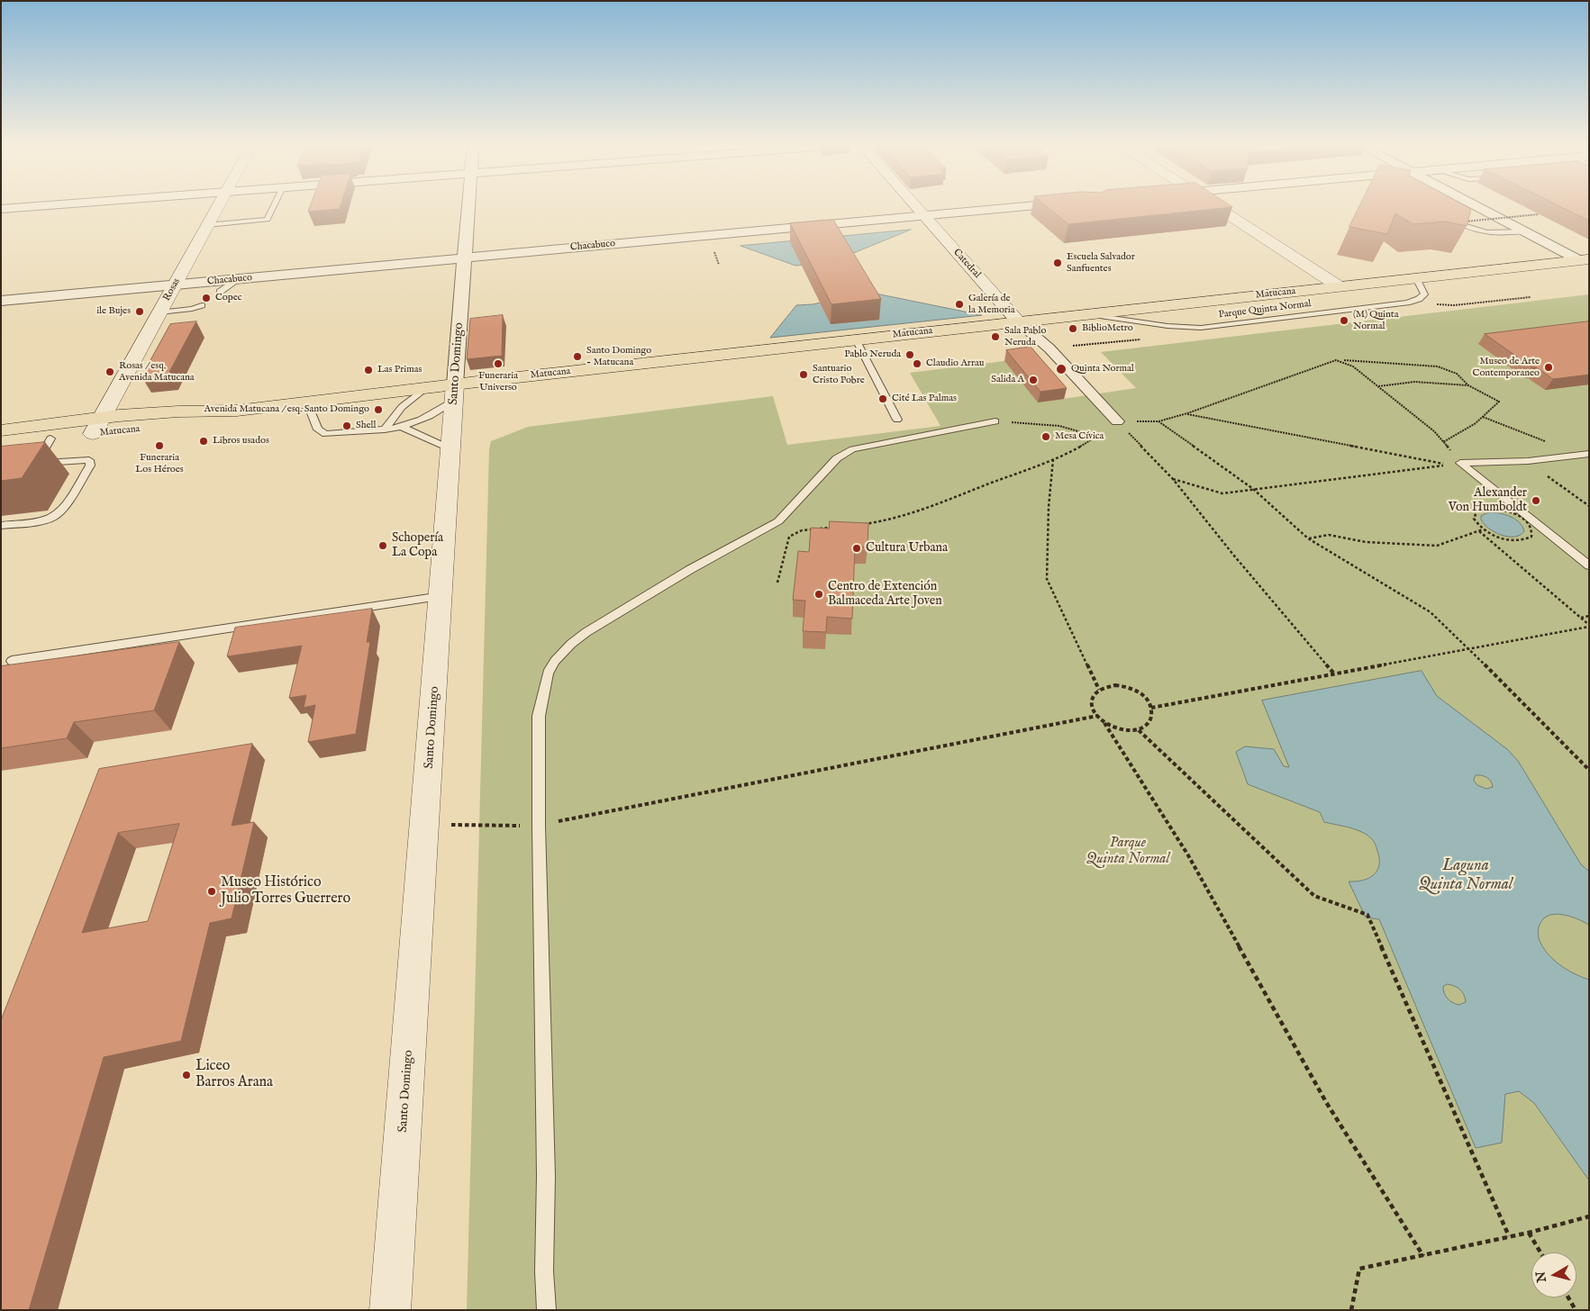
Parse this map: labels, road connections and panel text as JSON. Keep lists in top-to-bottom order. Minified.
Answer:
{"streets":{"main road":["Matucana"],"street":["Chacabuco","Catedral","Rosas","Santo Domingo"],"lane":["Parque Quinta Normal"]},"crossings":[["Chacabuco","Catedral"],["Chacabuco","Rosas"],["Chacabuco","Santo Domingo"],["Catedral","Matucana"],["Rosas","Matucana"],["Matucana","Parque Quinta Normal"],["Matucana","Santo Domingo"]],"water":["Laguna Quinta Normal"],"parks":["Parque Quinta Normal"],"places":["Escuela Salvador Sanfuentes","Copec","Galería de la Memoria","ile Bujes","(M) Quinta Normal","BiblioMetro","Sala Pablo Neruda","Pablo Neruda","Santo Domingo - Matucana","Funeraria Universo","Claudio Arrau","Museo de Arte Contemporaneo","Quinta Normal","Las Primas","Rosas / esq. Avenida Matucana","Santuario Cristo Pobre","Salida A","Cité Las Palmas","Avenida Matucana / esq. Santo Domingo","Shell","Mesa Cívica","Libros usados","Funeraria Los Héroes","Alexander Von Humboldt","Schopería La Copa","Cultura Urbana","Centro de Extención Balmaceda Arte Joven","Museo Histórico Julio Torres Guerrero","Liceo Barros Arana"],"north":"left"}
